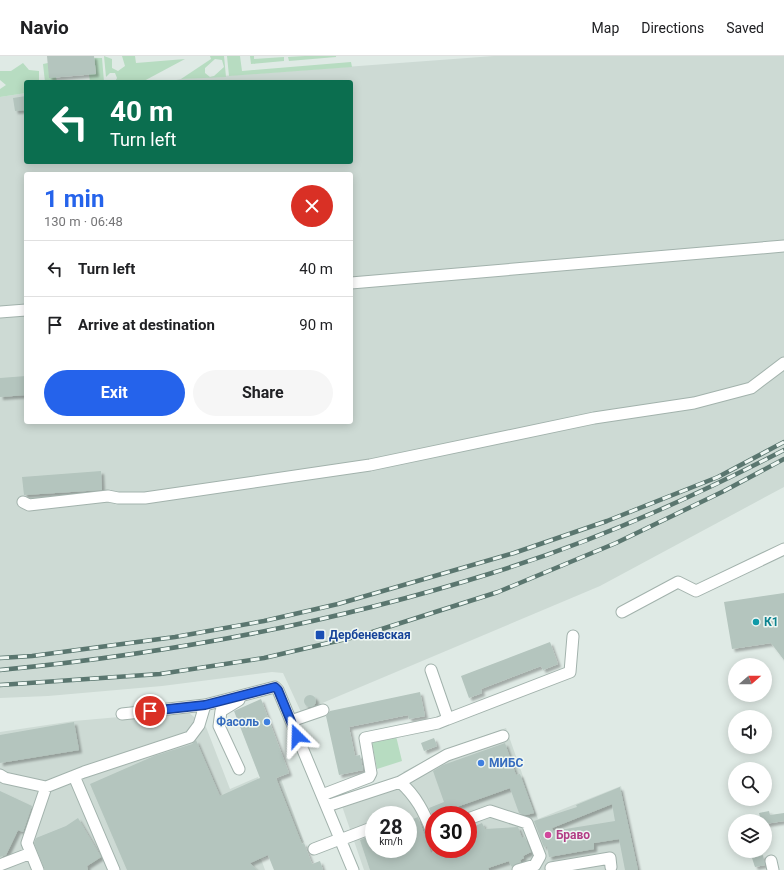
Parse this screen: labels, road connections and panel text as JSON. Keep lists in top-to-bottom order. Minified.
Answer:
{"places":{"other":["К1","Фасоль","МИБС","Браво"],"transit":["Дербеневская"]},"north":"right","page":{"header":"Navio","nav":["Map","Directions","Saved"],"turn":["40 m","Turn left"],"heading":["1 min","130 m · 06:48"],"list":[{"name":"Turn left","value":"40 m"},{"name":"Arrive at destination","value":"90 m"}],"buttons":["Exit","Share"],"speed":"28 km/h","limit":"30"}}
